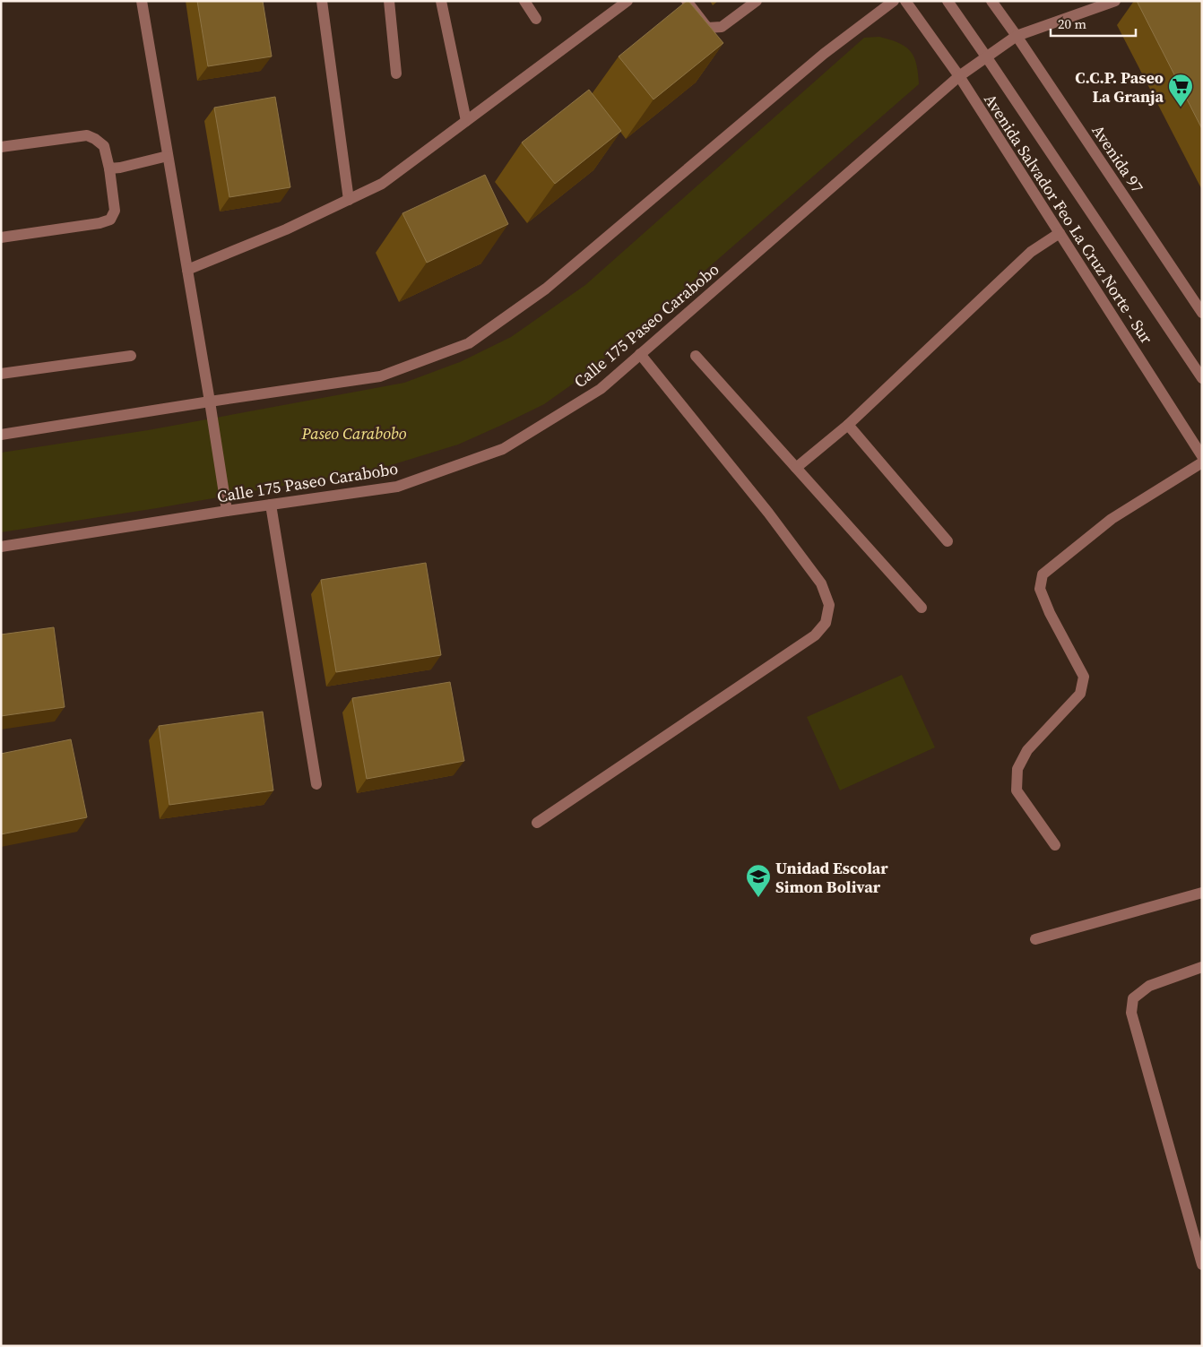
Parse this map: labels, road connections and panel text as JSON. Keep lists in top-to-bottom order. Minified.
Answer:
{"streets":{"street":["Avenida 97","Avenida Salvador Feo La Cruz Norte - Sur","Calle 175 Paseo Carabobo"]},"crossings":[["Avenida 97","Calle 175 Paseo Carabobo"],["Avenida Salvador Feo La Cruz Norte - Sur","Calle 175 Paseo Carabobo"]],"parks":["Paseo Carabobo"],"places":{"supermarket":["C.C.P. Paseo La Granja"],"school or university":["Unidad Escolar Simon Bolivar"]},"scale_bar":"20 m"}
